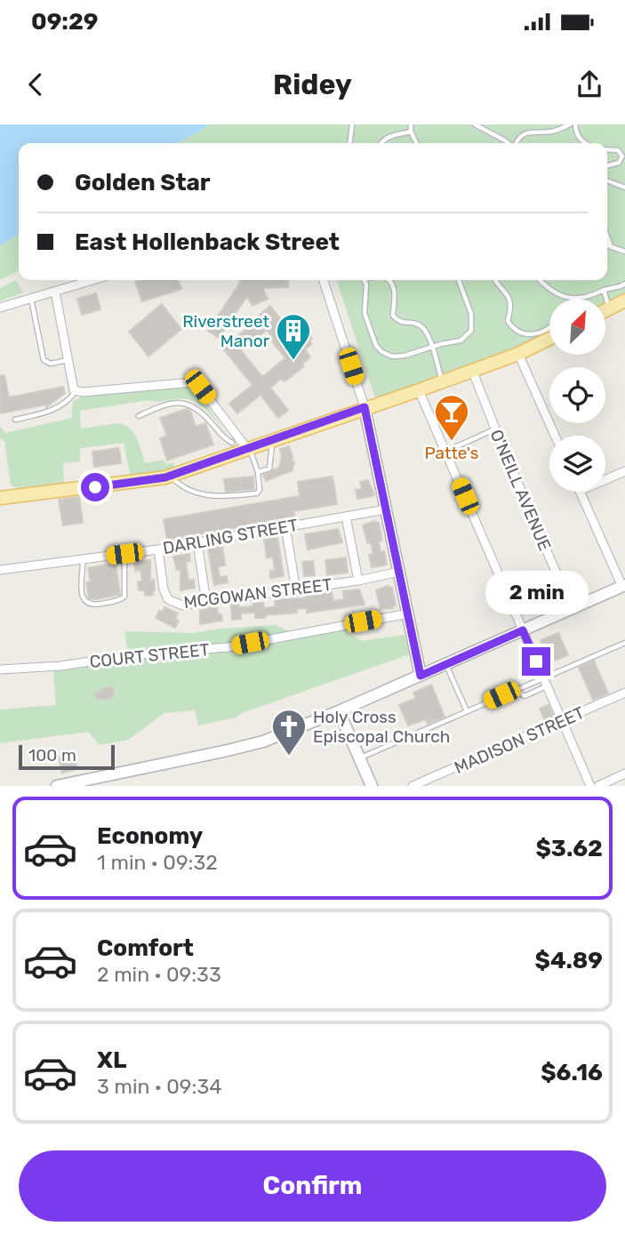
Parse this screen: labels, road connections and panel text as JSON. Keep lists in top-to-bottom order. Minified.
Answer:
{"streets":{"street":["O'NEILL AVENUE","DARLING STREET","MCGOWAN STREET","COURT STREET","MADISON STREET"]},"crossings":[["DARLING STREET","MCGOWAN STREET"]],"places":{"building":["Riverstreet Manor"],"bar":["Patte's"],"church":["Holy Cross Episcopal Church"]},"scale_bar":"100 m","north":"top right","page":{"status":"09:29","header":"Ridey","banner":["Golden Star","East Hollenback Street"],"bubble":"2 min","scale":"100 m","list":[{"name":"Economy","note":"1 min · 09:32","value":"$3.62"},{"name":"Comfort","note":"2 min · 09:33","value":"$4.89"},{"name":"XL","note":"3 min · 09:34","value":"$6.16"}],"buttons":"Confirm"}}
